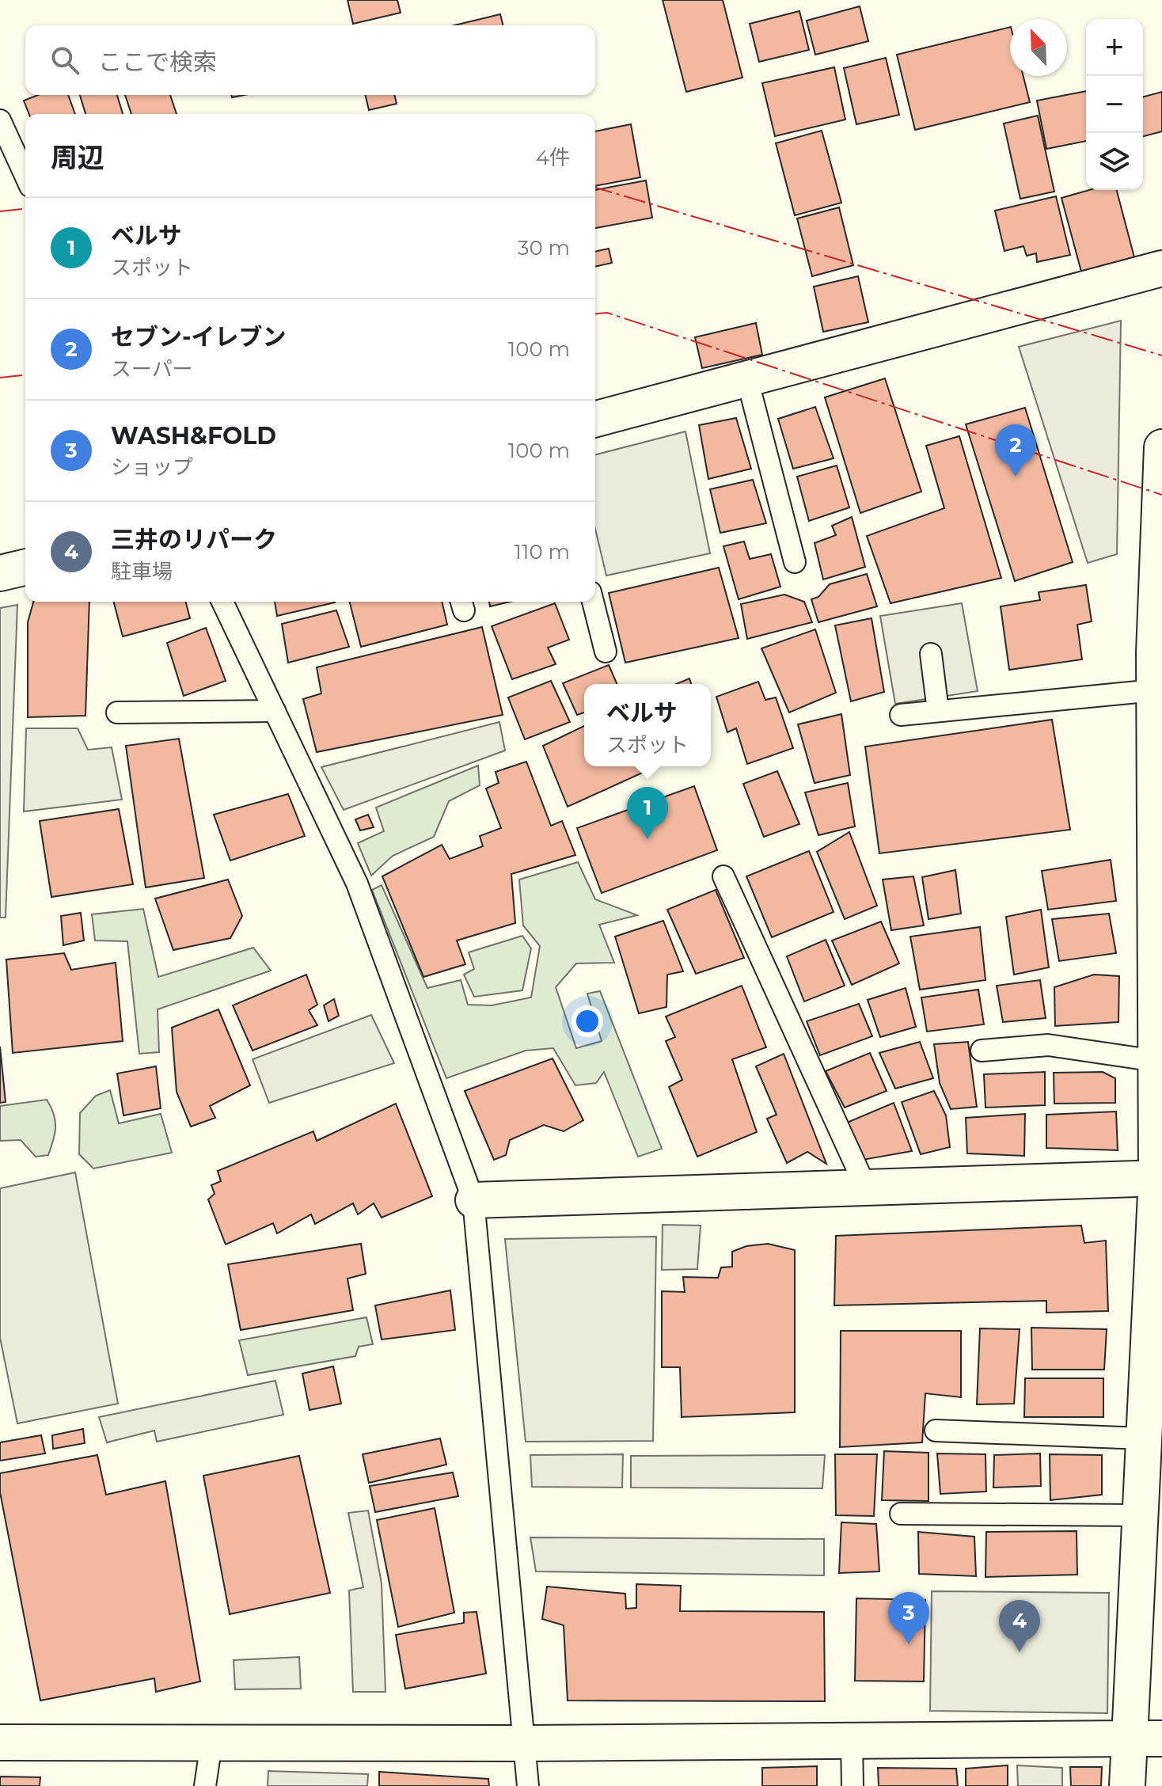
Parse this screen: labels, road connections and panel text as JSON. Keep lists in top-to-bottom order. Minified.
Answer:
{"north":"top left","page":{"map_buttons":["+","−"],"search":"ここで検索","heading":["周辺","4件"],"list":[{"mark":"1","name":"ベルサ","note":"スポット","value":"30 m"},{"mark":"2","name":"セブン-イレブン","note":"スーパー","value":"100 m"},{"mark":"3","name":"WASH&FOLD","note":"ショップ","value":"100 m"},{"mark":"4","name":"三井のリパーク","note":"駐車場","value":"110 m"}],"pins":["2","1","3","4"],"popup":["ベルサ","スポット"]}}
